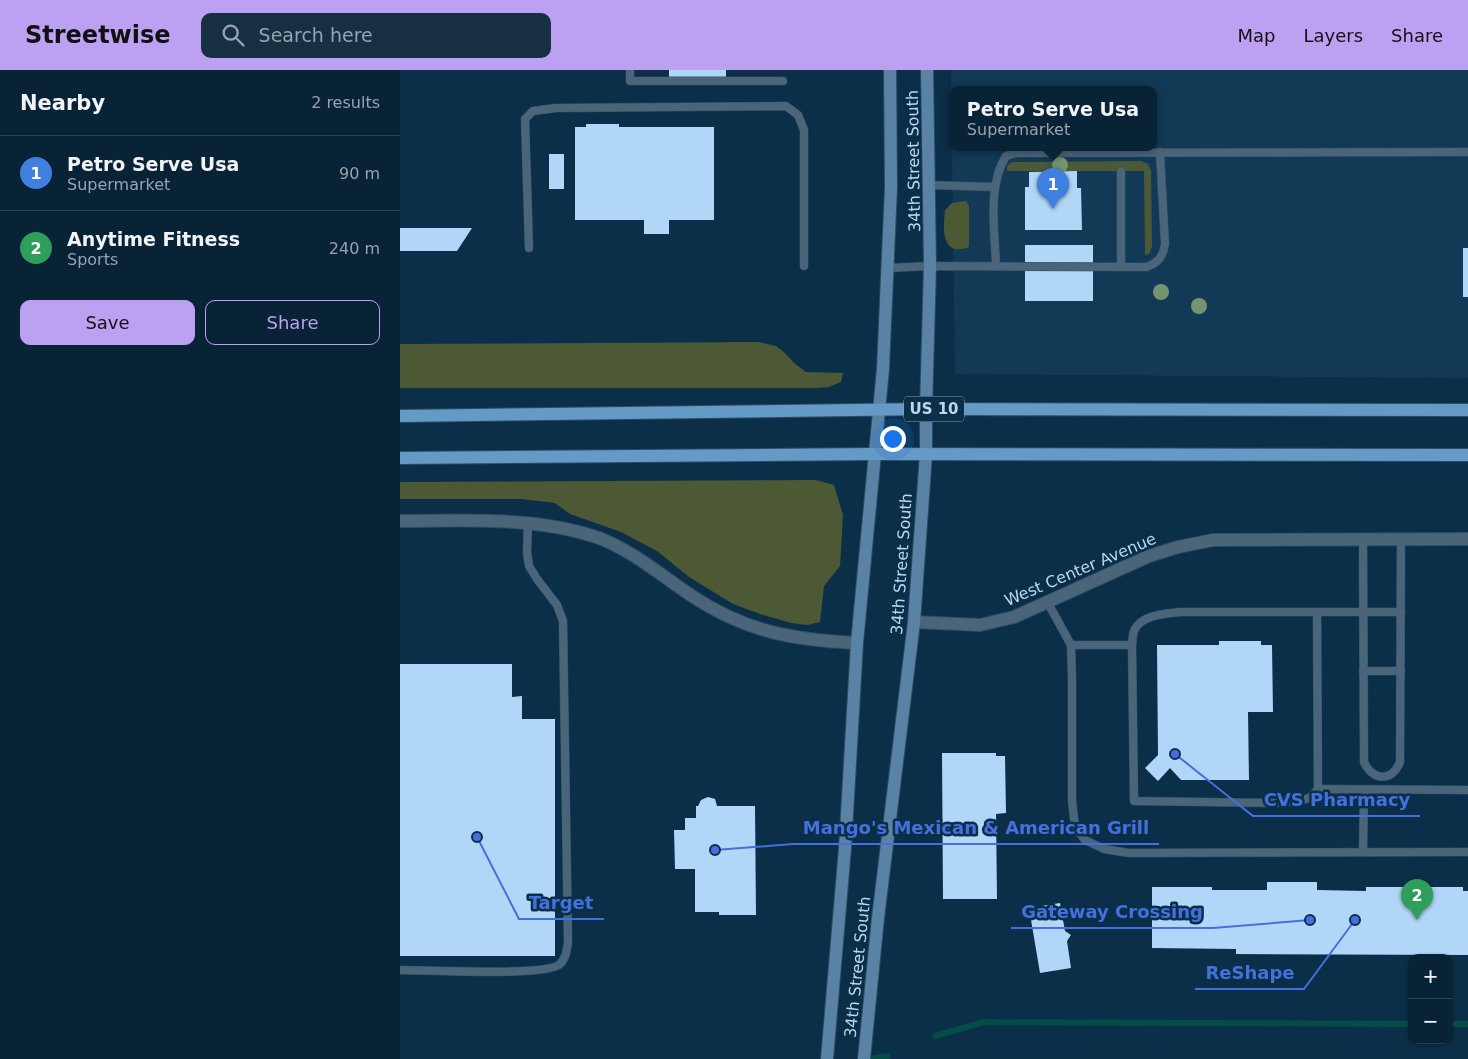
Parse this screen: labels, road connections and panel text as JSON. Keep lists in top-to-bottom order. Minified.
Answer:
{"streets":{"main road":["34th Street South","US 10"],"street":["West Center Avenue"]},"crossings":[["34th Street South","US 10"],["34th Street South","West Center Avenue"]],"places":["CVS Pharmacy","Target","Mango's Mexican & American Grill","Gateway Crossing","ReShape"],"page":{"header":"Streetwise","search":"Search here","nav":["Map","Layers","Share"],"heading":["Nearby","2 results"],"popup":["Petro Serve Usa","Supermarket"],"list":[{"mark":"1","name":"Petro Serve Usa","note":"Supermarket","value":"90 m"},{"mark":"2","name":"Anytime Fitness","note":"Sports","value":"240 m"}],"pins":["1","2"],"buttons":["Save","Share"],"map_buttons":["+","−"]}}
